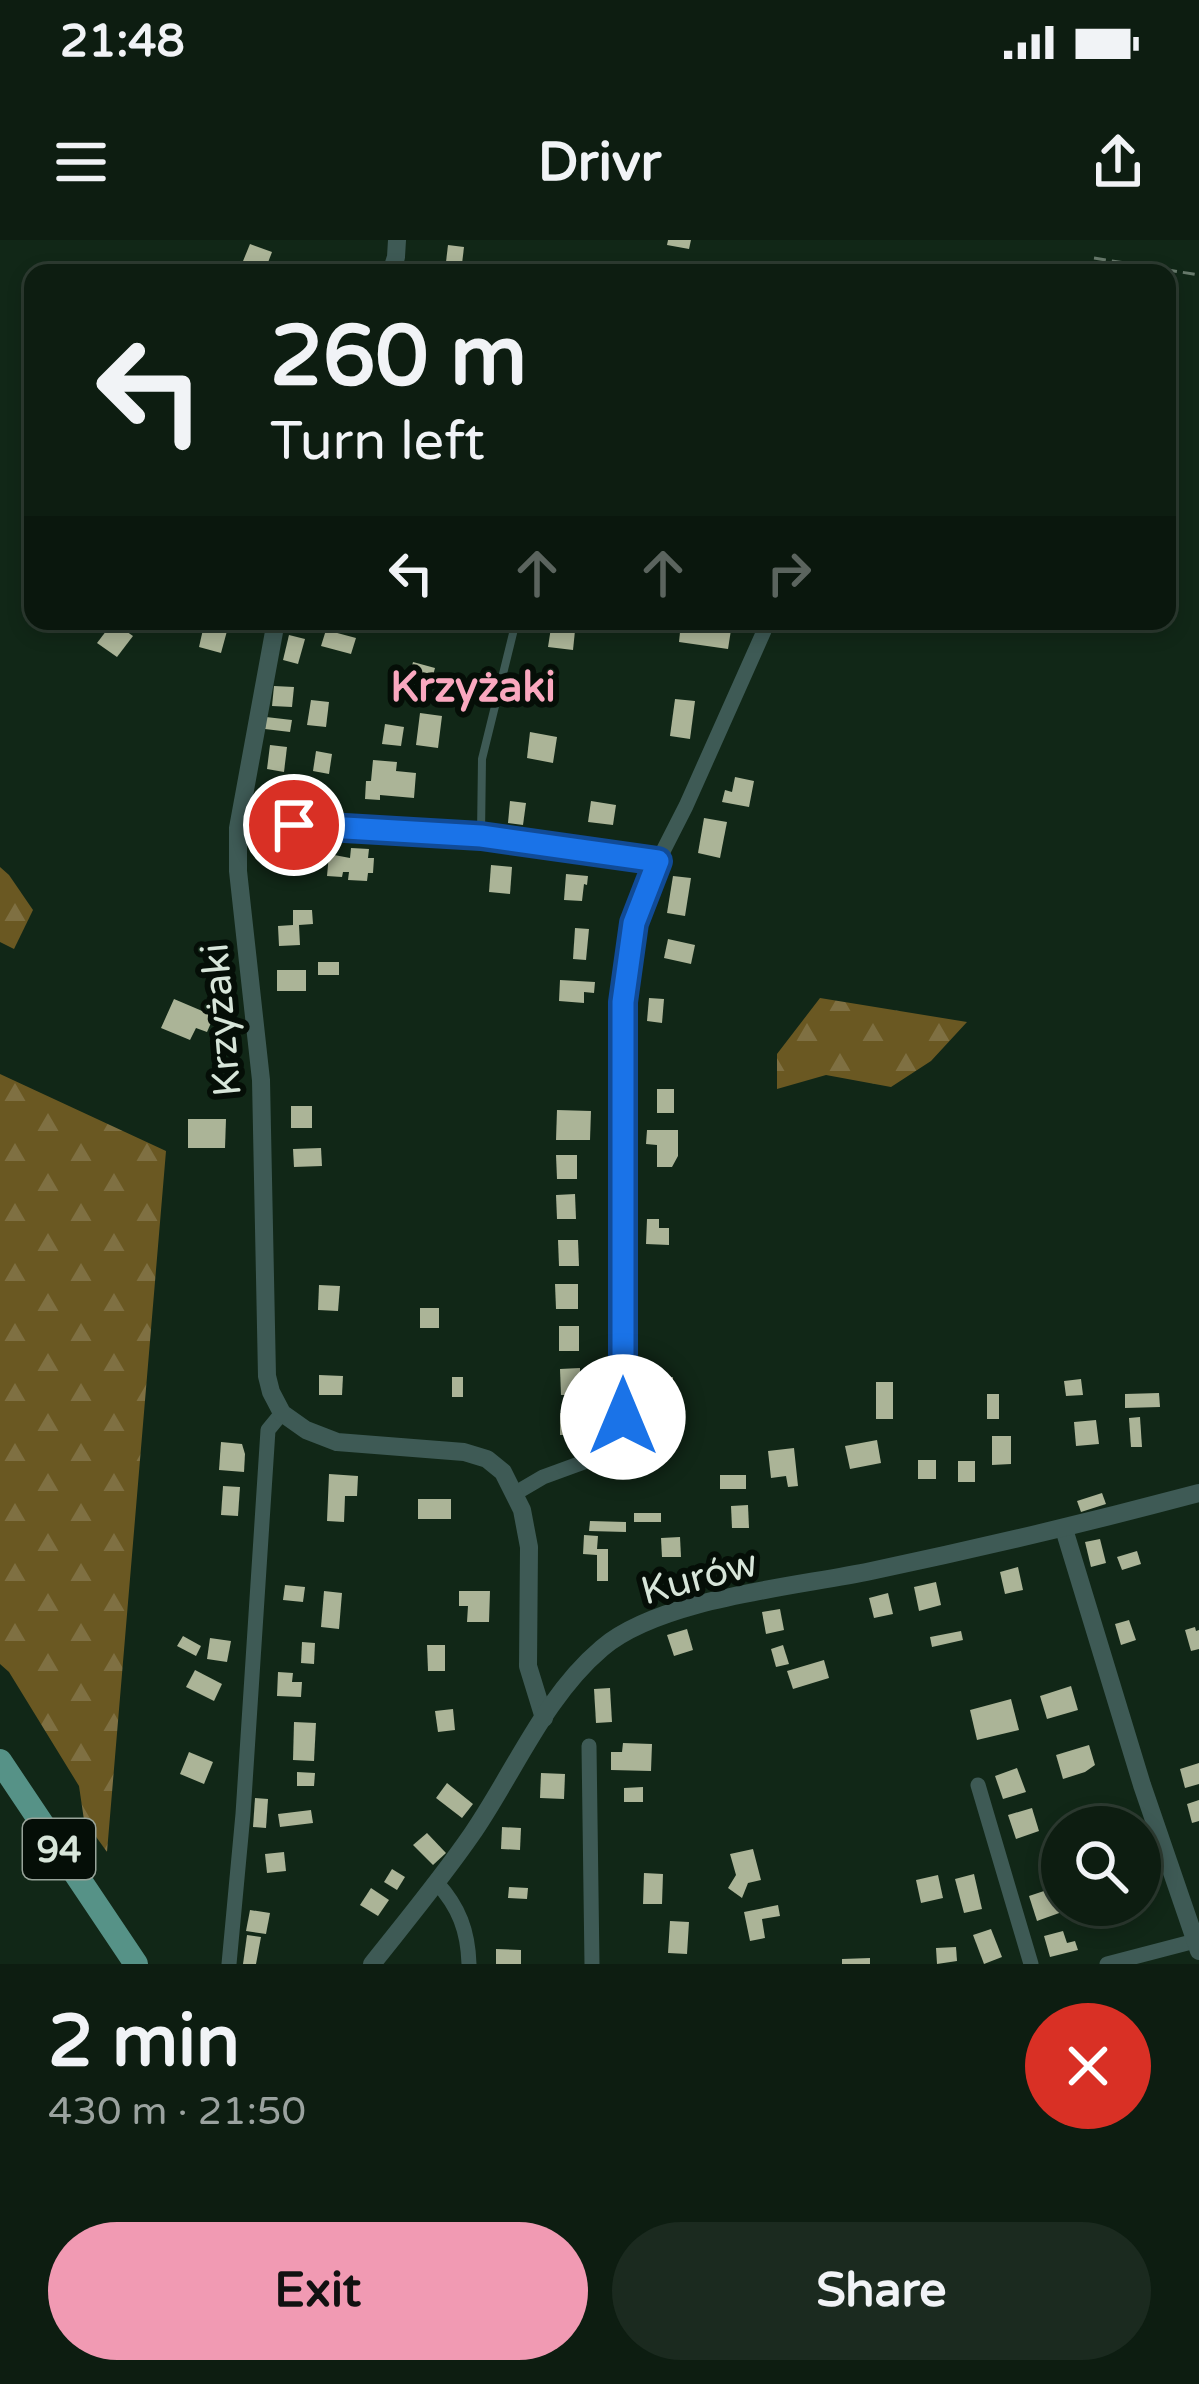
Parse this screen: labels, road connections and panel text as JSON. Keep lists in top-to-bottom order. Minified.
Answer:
{"streets":{"main road":["94"],"street":["Krzyżaki","Kurów"]},"districts":["Krzyżaki"],"page":{"status":"21:48","header":"Drivr","turn":["260 m","Turn left"],"heading":["2 min","430 m · 21:50"],"buttons":["Exit","Share"]}}
